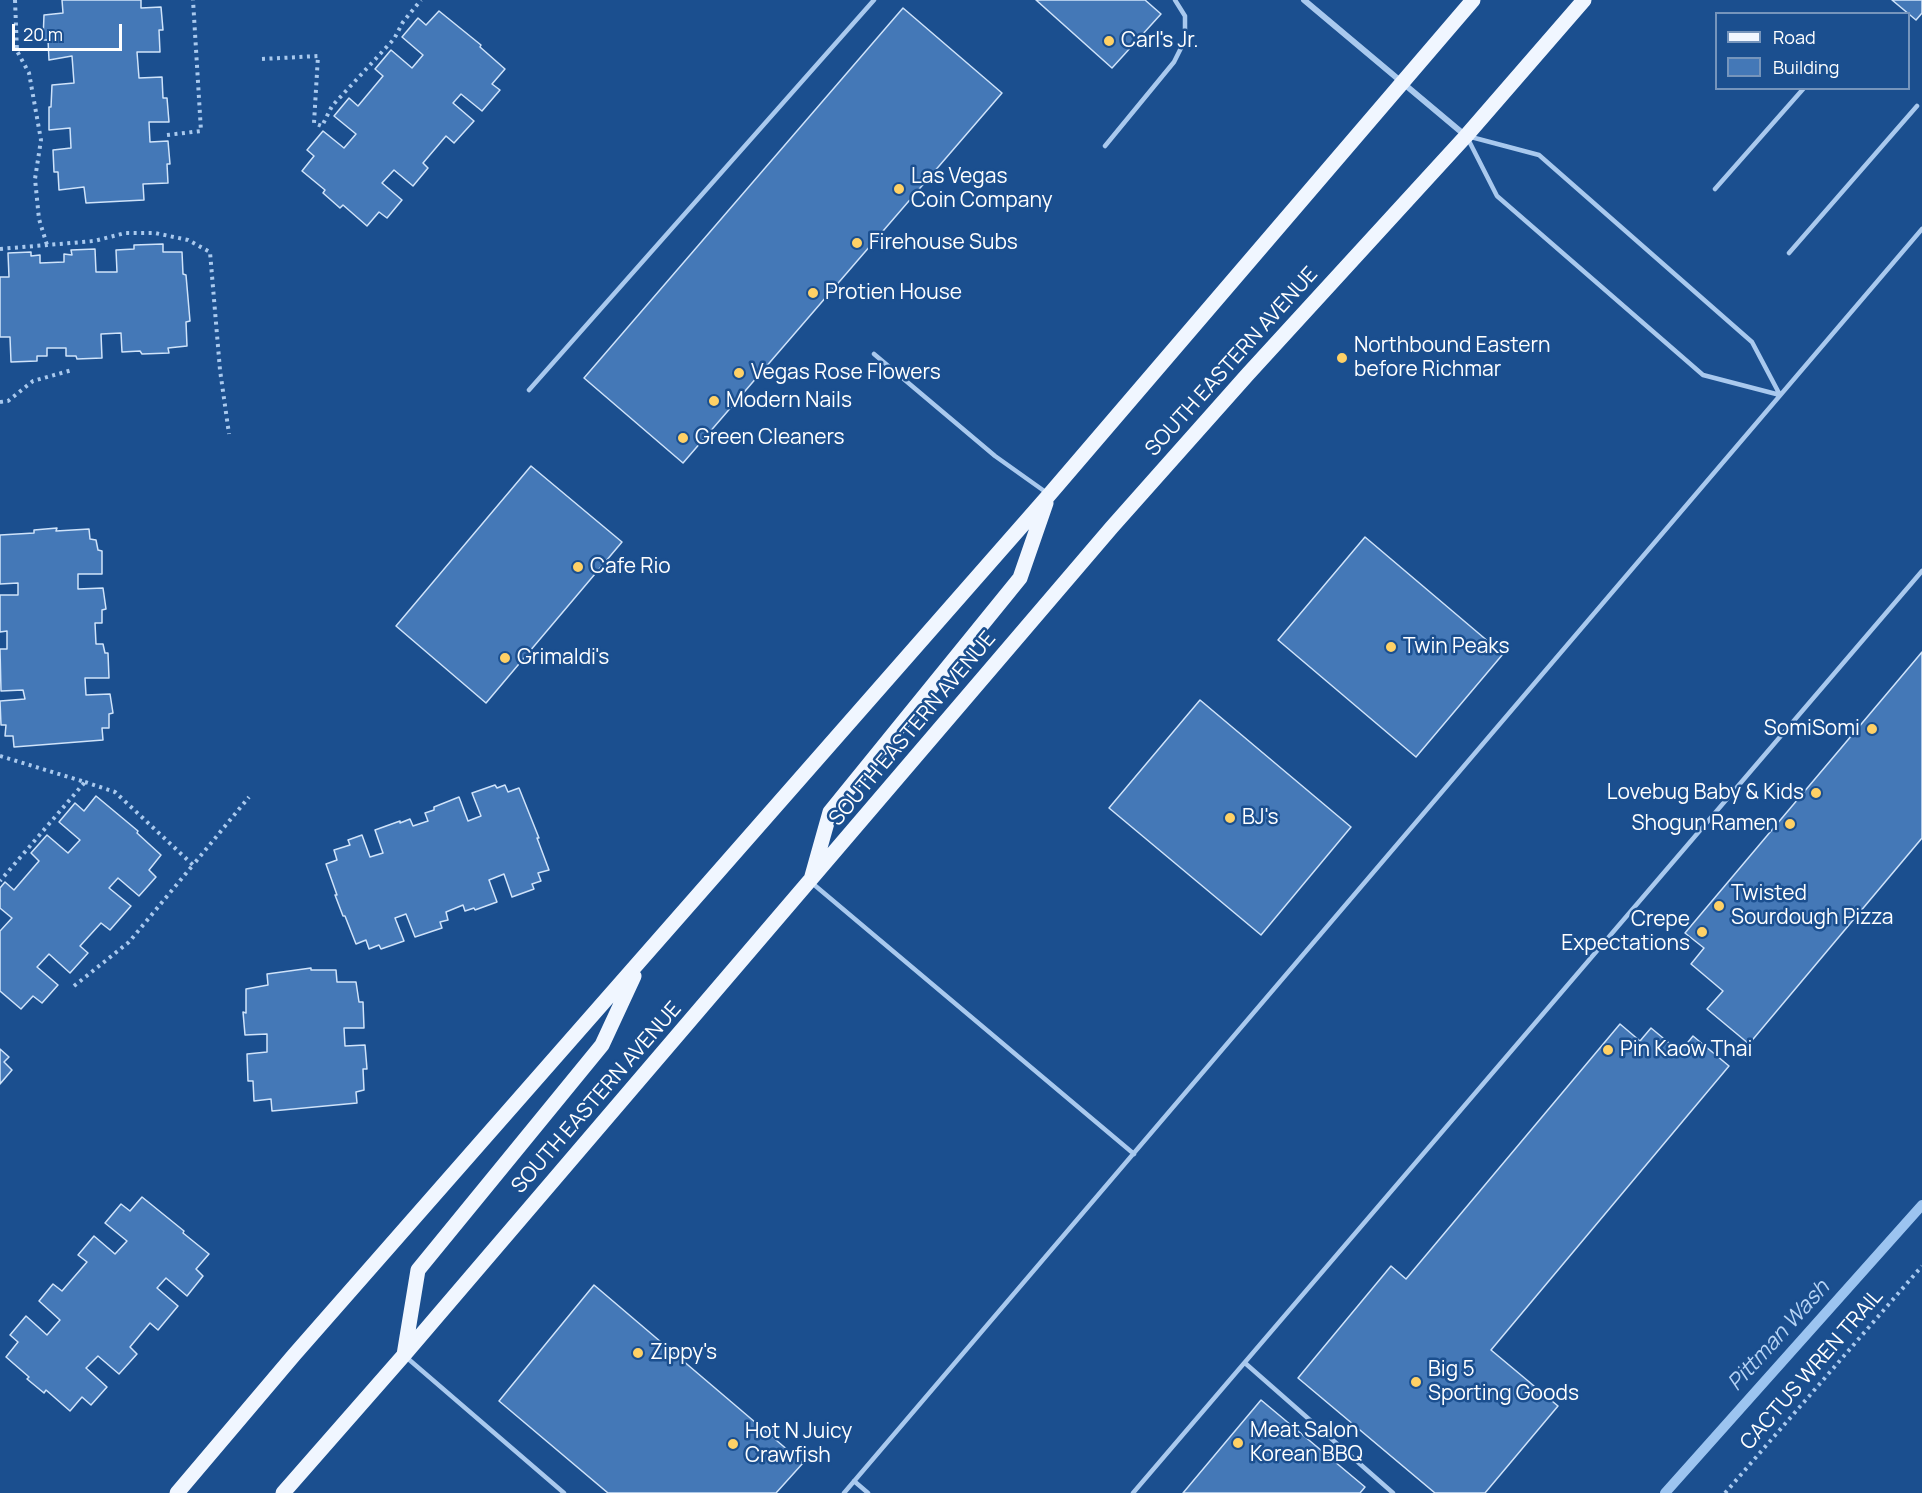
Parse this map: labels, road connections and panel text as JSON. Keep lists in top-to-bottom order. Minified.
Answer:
{"streets":{"main road":["SOUTH EASTERN AVENUE"],"path":["CACTUS WREN TRAIL"]},"water":["Pittman Wash"],"places":["Carl's Jr.","Las Vegas Coin Company","Firehouse Subs","Protien House","Northbound Eastern before Richmar","Vegas Rose Flowers","Modern Nails","Green Cleaners","Cafe Rio","Twin Peaks","Grimaldi's","SomiSomi","Lovebug Baby & Kids","BJ's","Shogun Ramen","Twisted Sourdough Pizza","Crepe Expectations","Pin Kaow Thai","Zippy's","Big 5 Sporting Goods","Meat Salon Korean BBQ","Hot N Juicy Crawfish"],"legend":["Road","Building"],"scale_bar":"20 m"}
